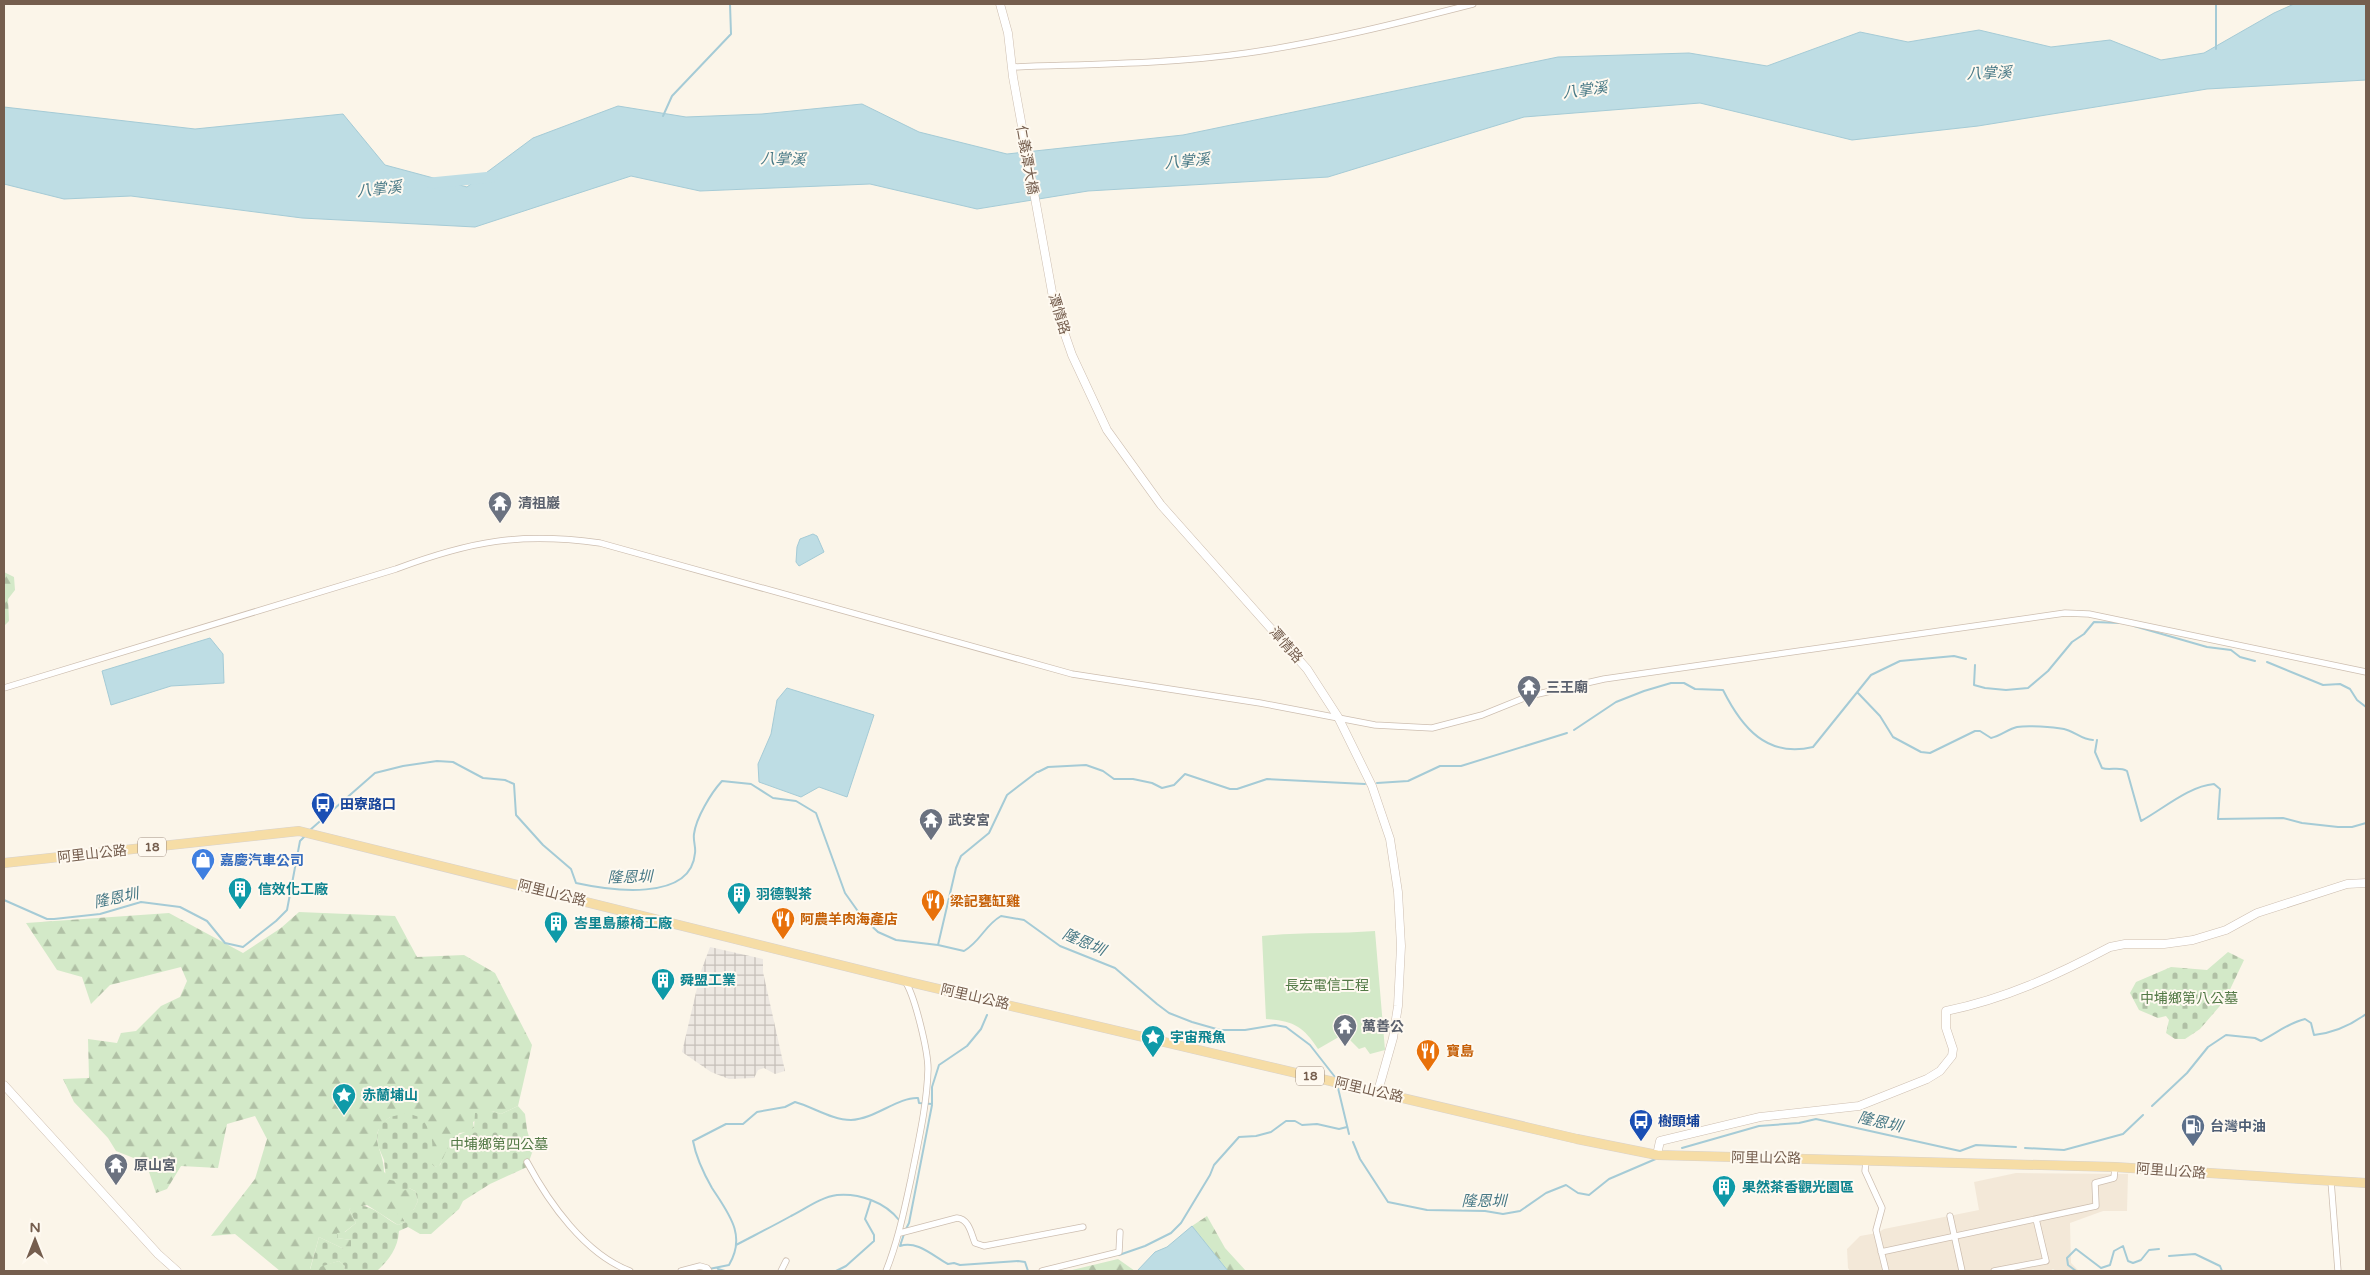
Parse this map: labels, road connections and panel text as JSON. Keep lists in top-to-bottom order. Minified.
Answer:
{"streets":{"main road":["18","阿里山公路"],"street":["仁義潭大橋","潭情路"]},"crossings":[["仁義潭大橋","潭情路"],["潭情路","阿里山公路"],["18","阿里山公路"]],"water":["八掌溪","隆恩圳"],"parks":["長宏電信工程","中埔鄉第八公墓","中埔鄉第四公墓"],"places":{"temple":["清祖巖","三王廟","武安宮","萬善公","原山宮"],"bus stop":["田寮路口","樹頭埔"],"shop":["嘉慶汽車公司"],"building":["信效化工廠","羽德製茶","峇里島藤椅工廠","舜盟工業","果然茶香觀光園區"],"restaurant":["梁記甕缸雞","阿農羊肉海產店","寶島"],"place":["宇宙飛魚","赤蘭埔山"],"fuel station":["台灣中油"]},"north":"top"}
